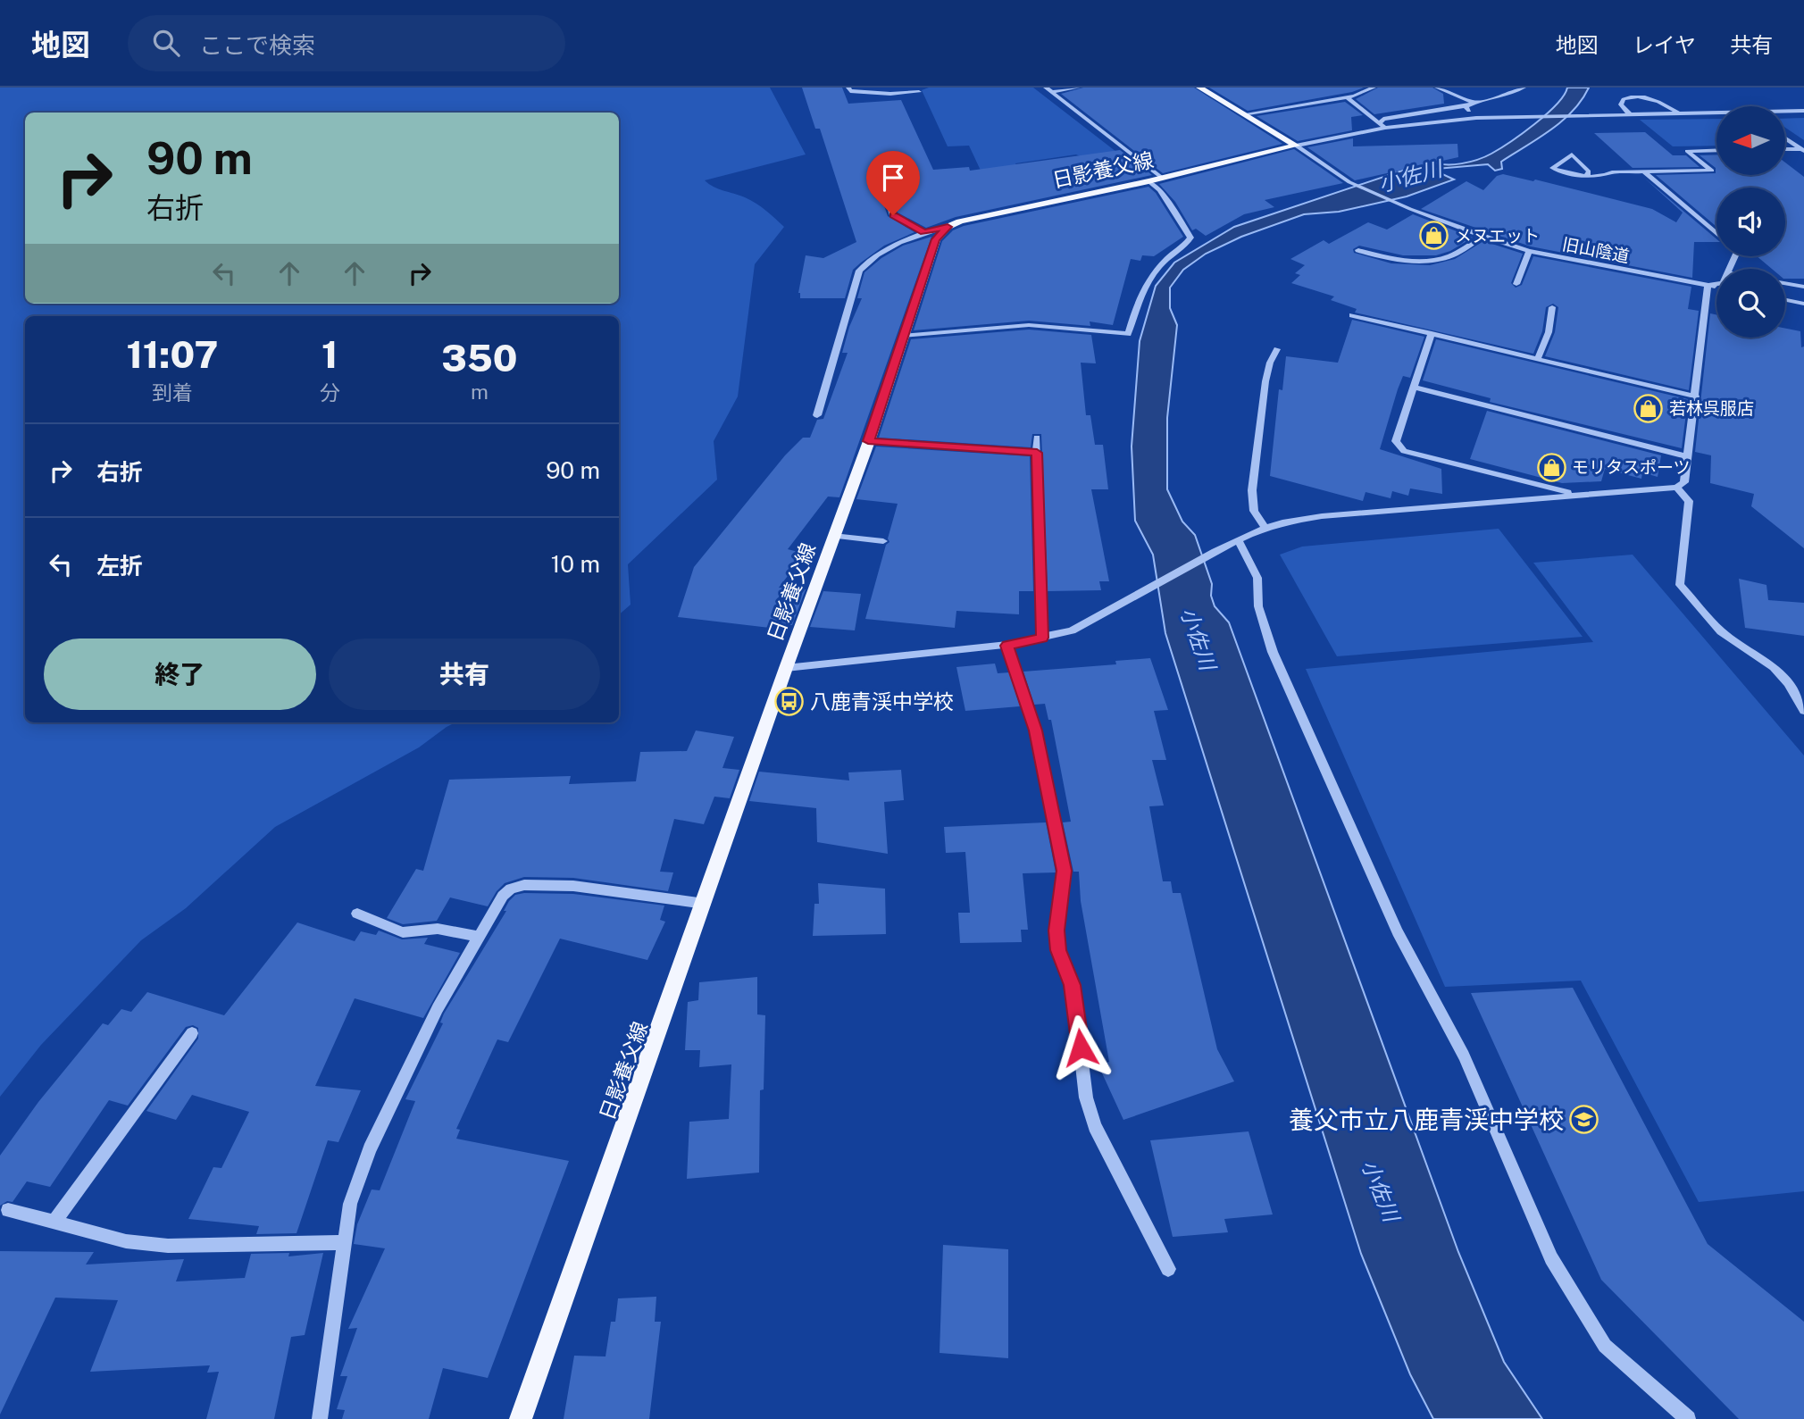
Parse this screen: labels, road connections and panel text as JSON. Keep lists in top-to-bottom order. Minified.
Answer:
{"streets":{"main road":["日影養父線"],"street":["旧山陰道"]},"crossings":[["日影養父線","旧山陰道"]],"water":["小佐川"],"places":{"shop":["メヌエット","若林呉服店","モリタスポーツ"],"bus stop":["八鹿青渓中学校"],"school or university":["養父市立八鹿青渓中学校"]},"north":"left","page":{"header":"地図","search":"ここで検索","nav":["地図","レイヤ","共有"],"turn":["90 m","右折"],"eta":["11:07","到着","1","分","350","m"],"list":[{"name":"右折","value":"90 m"},{"name":"左折","value":"10 m"}],"buttons":["終了","共有"]}}
